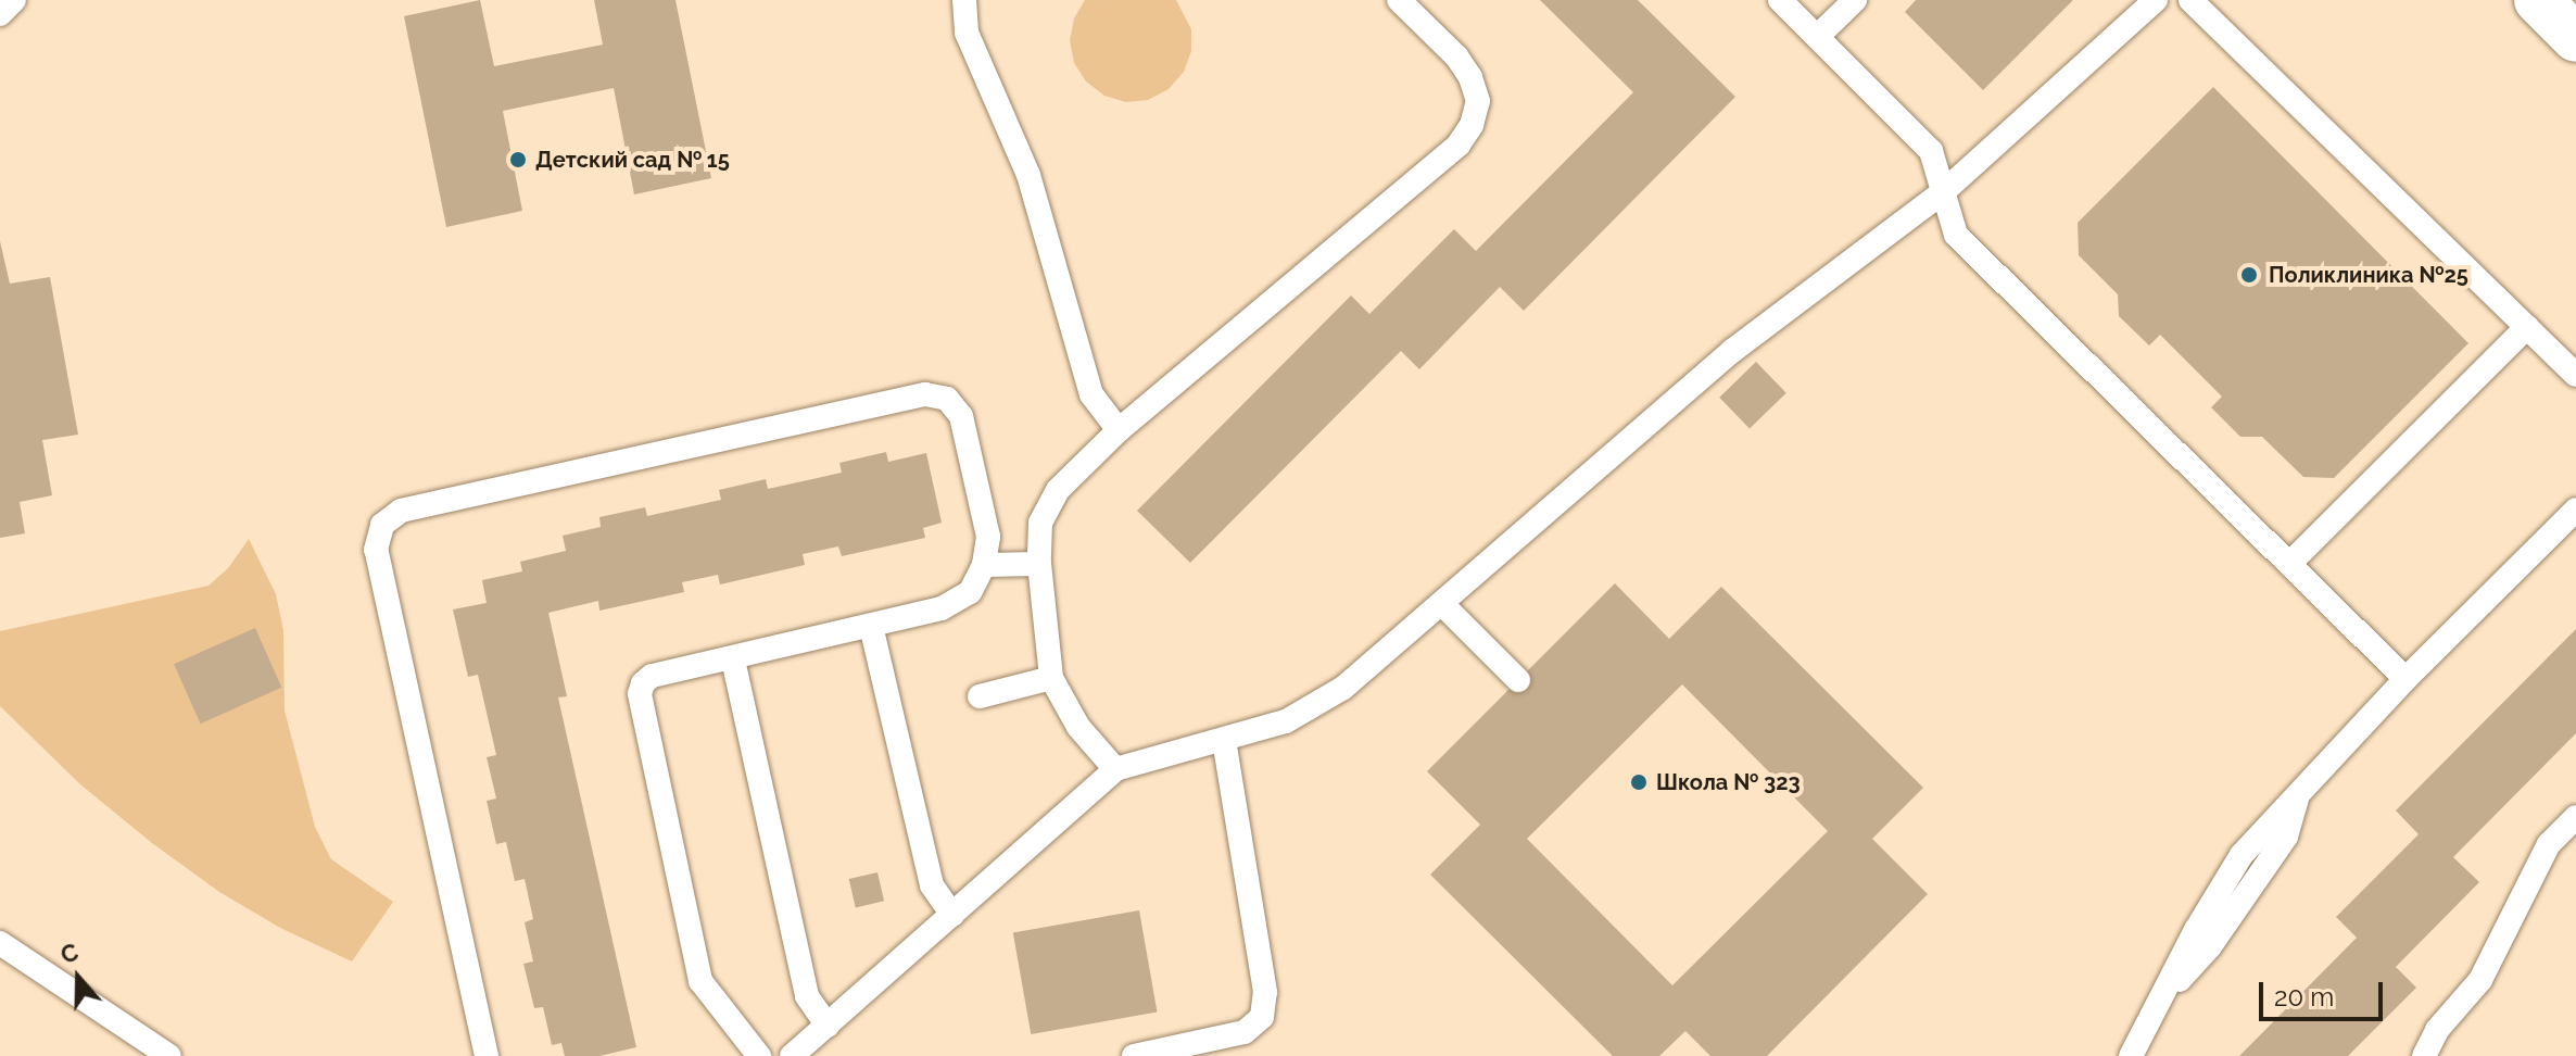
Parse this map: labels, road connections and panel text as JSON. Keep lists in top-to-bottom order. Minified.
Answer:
{"places":["Детский сад № 15","Поликлиника №25","Школа № 323"],"scale_bar":"20 m","north":"top"}
